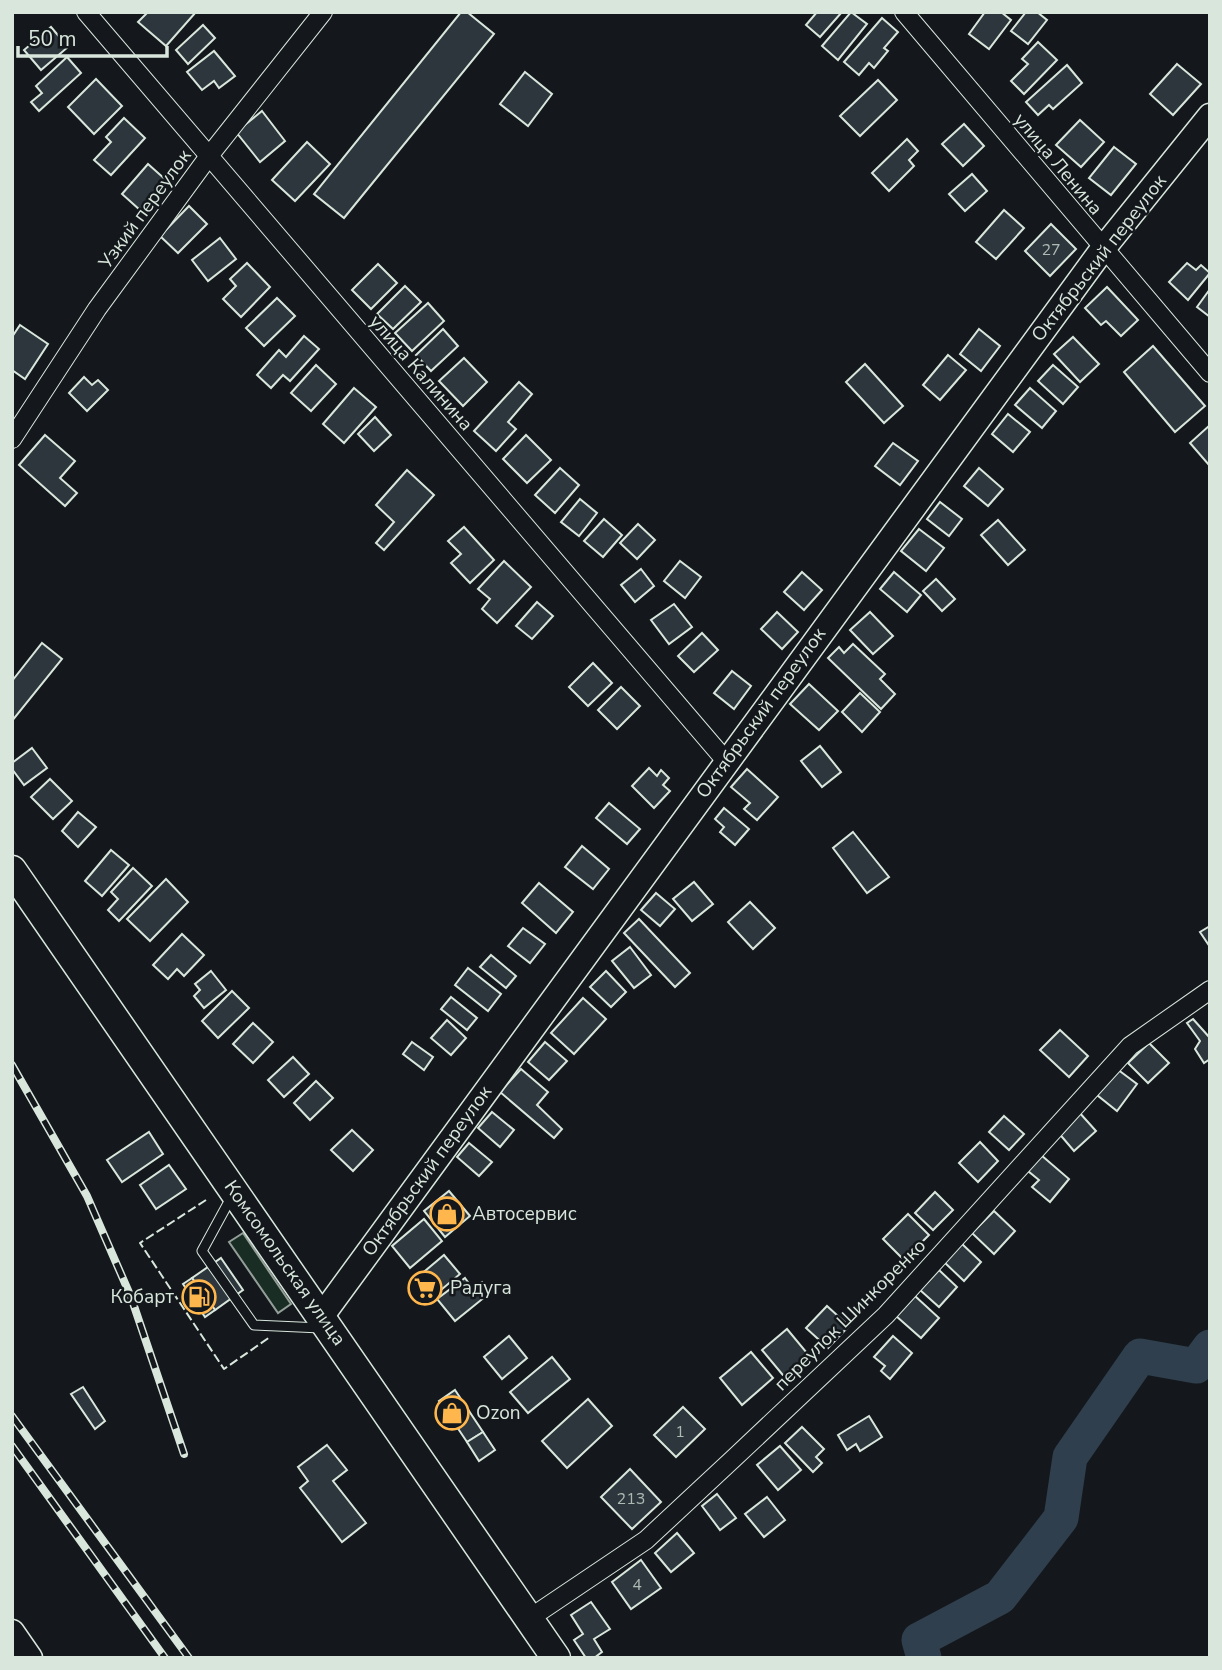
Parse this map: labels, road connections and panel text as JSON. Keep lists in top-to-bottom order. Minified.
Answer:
{"streets":{"main road":["Комсомольская улица"],"street":["улица Ленина","Узкий переулок","Октябрьский переулок","улица Калинина","переулок Шинкоренко"]},"crossings":[["улица Ленина","Октябрьский переулок"],["Узкий переулок","улица Калинина"],["Октябрьский переулок","улица Калинина"],["Октябрьский переулок","Комсомольская улица"],["Комсомольская улица","переулок Шинкоренко"]],"places":{"shop":["Автосервис","Ozon"],"supermarket":["Радуга"],"fuel station":["Кобарт"]},"house_numbers":["27","1","213","4"],"scale_bar":"50 m"}
